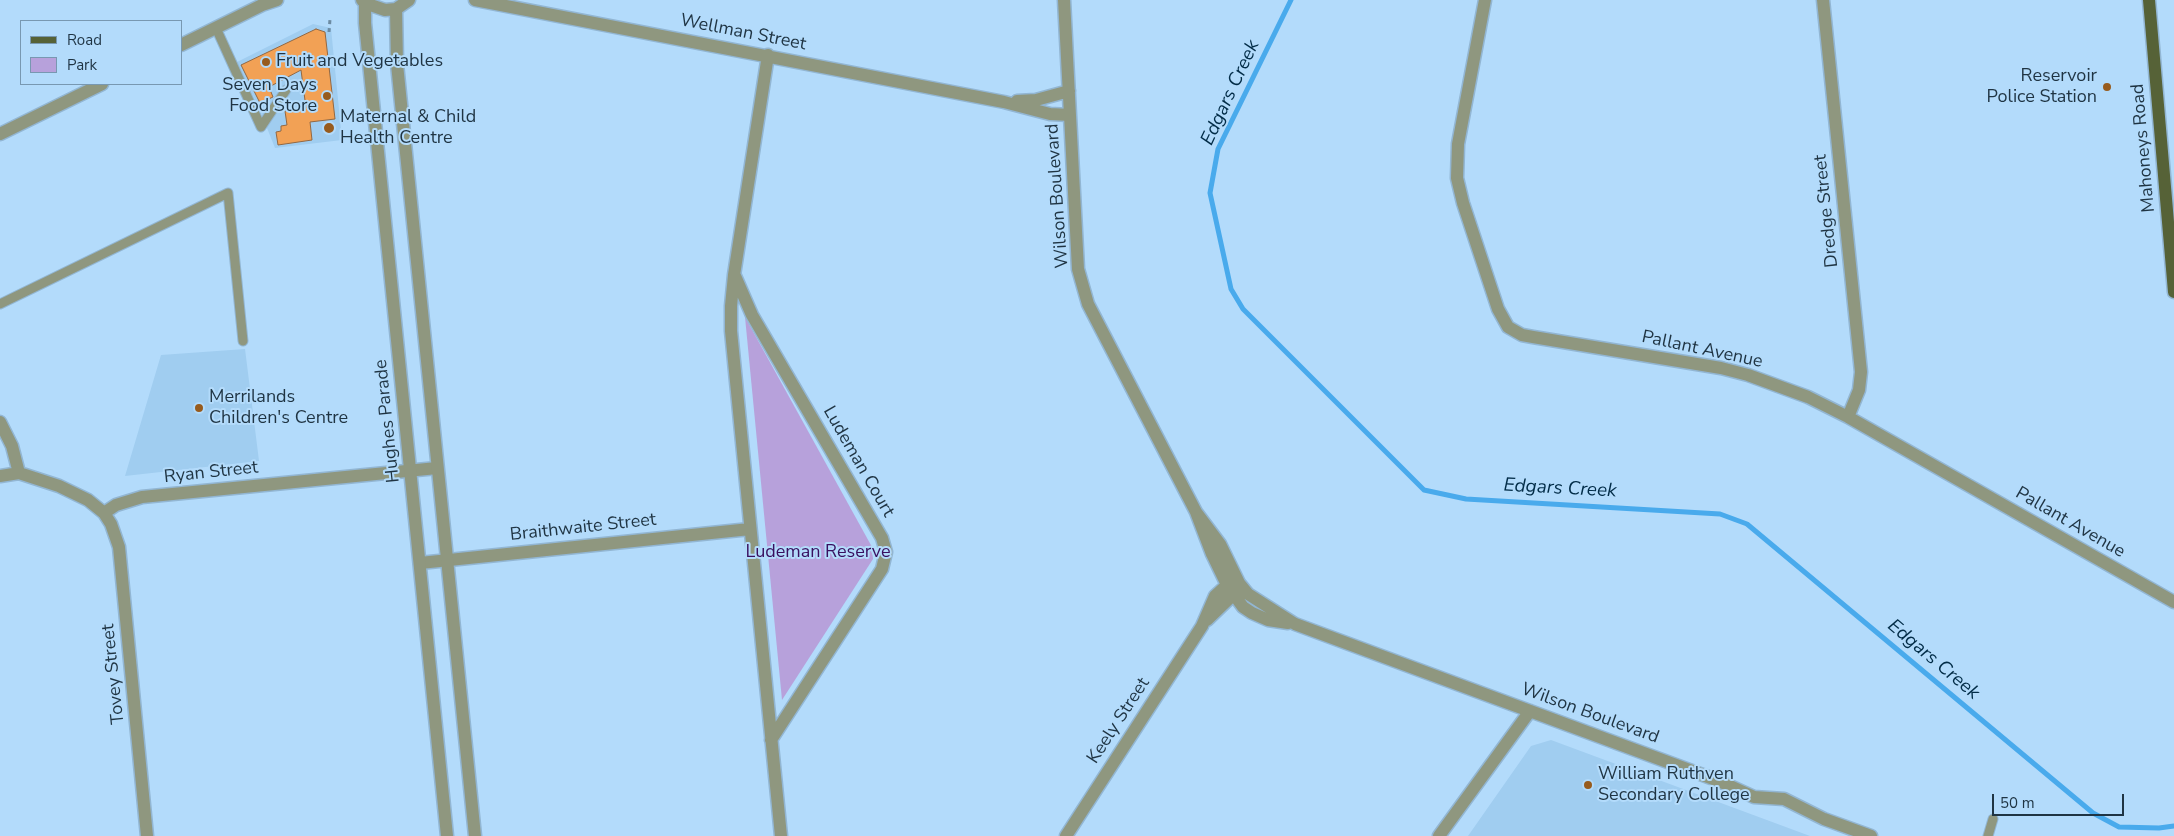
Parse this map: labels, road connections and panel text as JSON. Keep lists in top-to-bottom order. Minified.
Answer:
{"streets":{"main road":["Mahoneys Road"],"street":["Wellman Street","Wilson Boulevard","Dredge Street","Pallant Avenue","Hughes Parade","Ludeman Court","Ryan Street","Braithwaite Street","Tovey Street","Keely Street"]},"crossings":[["Wellman Street","Wilson Boulevard"],["Wilson Boulevard","Keely Street"],["Dredge Street","Pallant Avenue"],["Hughes Parade","Ryan Street"],["Hughes Parade","Braithwaite Street"],["Ryan Street","Tovey Street"]],"water":["Edgars Creek"],"parks":["Ludeman Reserve"],"places":["Fruit and Vegetables","Reservoir Police Station","Seven Days Food Store","Maternal & Child Health Centre","Merrilands Children's Centre","William Ruthven Secondary College"],"legend":["Road","Park"],"scale_bar":"50 m"}
